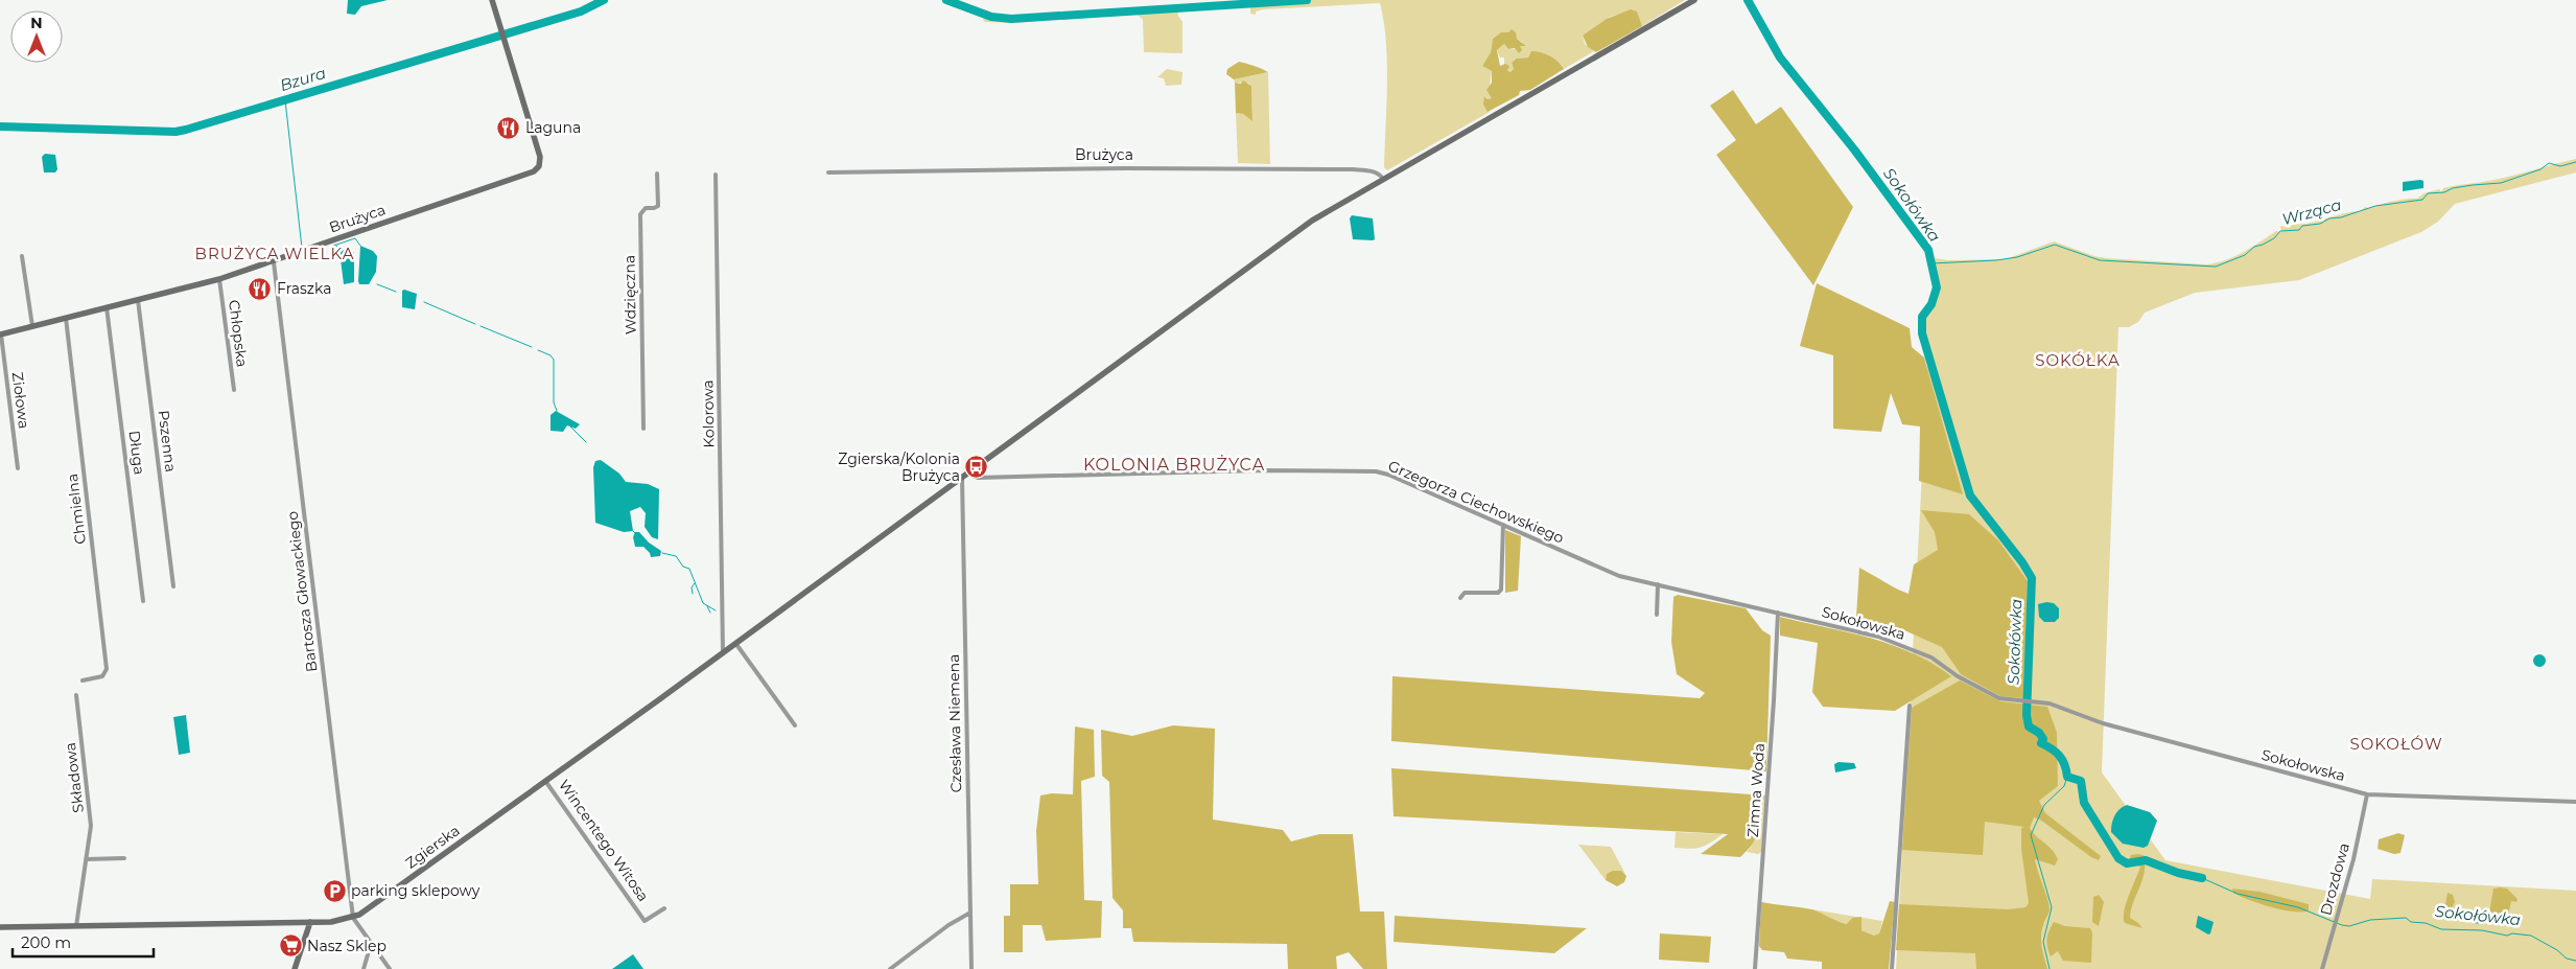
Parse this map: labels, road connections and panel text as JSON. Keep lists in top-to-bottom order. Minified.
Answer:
{"streets":{"main road":["Brużyca","Zgierska"],"street":["Wdzięczna","Chłopska","Ziołowa","Kolorowa","Pszenna","Długa","Grzegorza Ciechowskiego","Chmielna","Bartosza Głowackiego","Sokołowska","Czesława Niemena","Składowa","Zimna Woda","Wincentego Witosa","Drozdowa"]},"crossings":[["Brużyca","Chłopska"],["Brużyca","Ziołowa"],["Brużyca","Pszenna"],["Brużyca","Długa"],["Brużyca","Chmielna"],["Brużyca","Bartosza Głowackiego"],["Brużyca","Zgierska"],["Kolorowa","Zgierska"],["Grzegorza Ciechowskiego","Sokołowska"],["Grzegorza Ciechowskiego","Zimna Woda"],["Grzegorza Ciechowskiego","Zgierska"],["Bartosza Głowackiego","Zgierska"],["Sokołowska","Zimna Woda"],["Sokołowska","Drozdowa"],["Czesława Niemena","Zgierska"],["Składowa","Zgierska"],["Wincentego Witosa","Zgierska"]],"districts":["BRUŻYCA WIELKA","SOKÓŁKA","KOLONIA BRUŻYCA","SOKOŁÓW"],"water":["Bzura","Sokołówka","Wrząca"],"places":{"restaurant":["Laguna","Fraszka"],"bus stop":["Zgierska/Kolonia Brużyca"],"parking":["parking sklepowy"],"supermarket":["Nasz Sklep"]},"scale_bar":"200 m","north":"top"}
